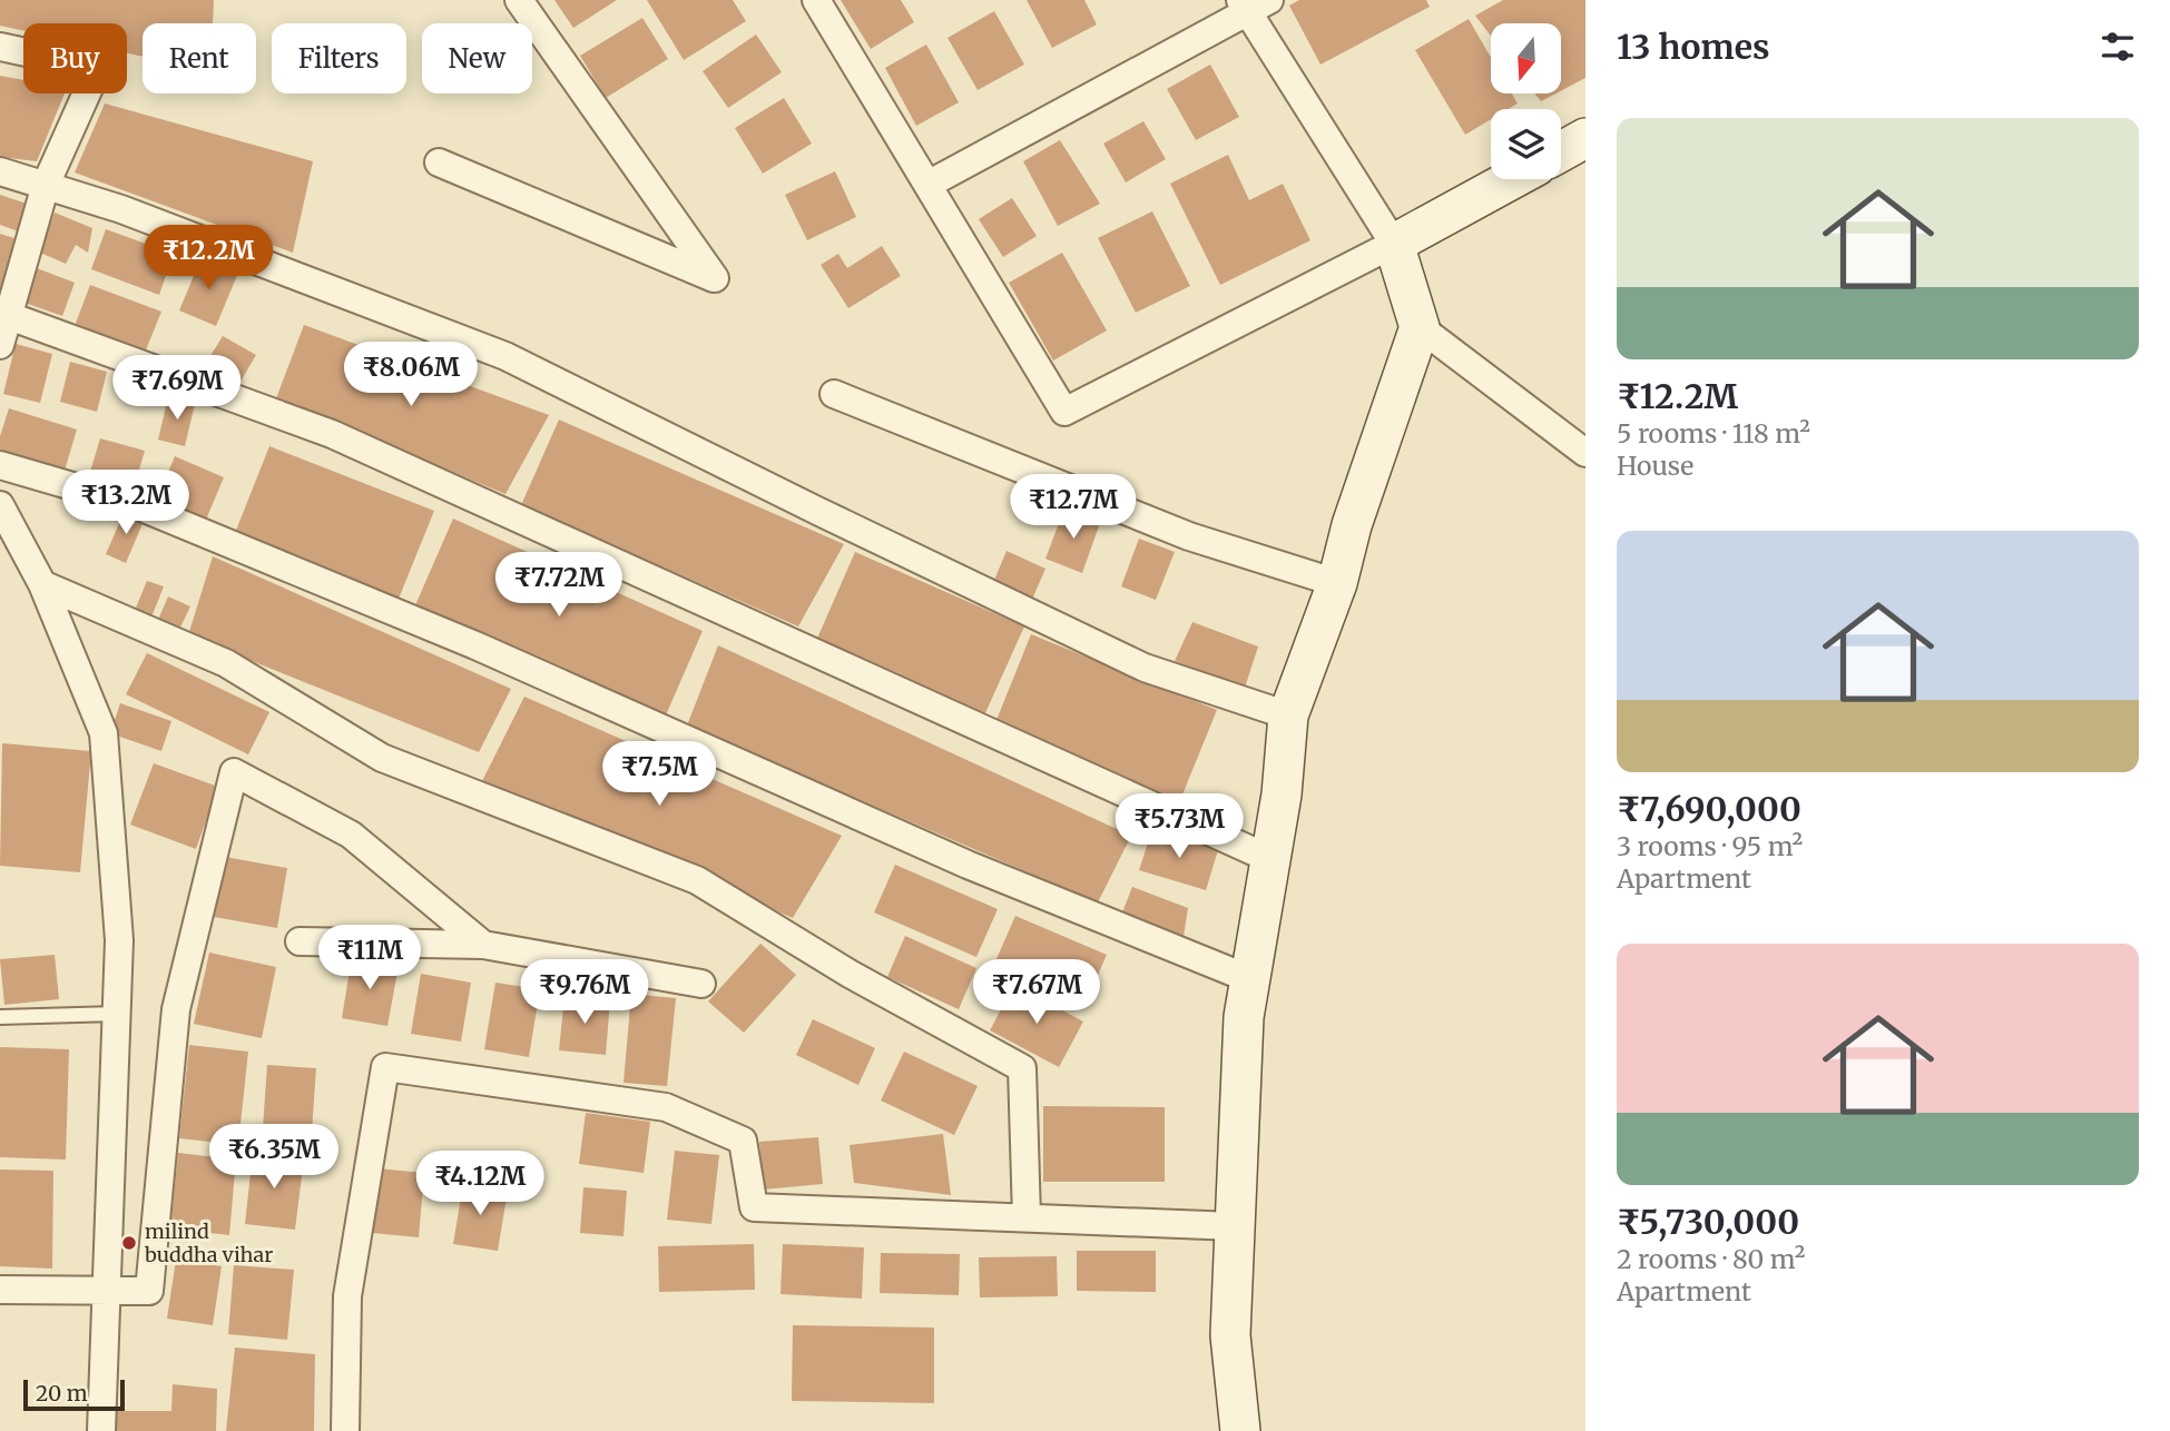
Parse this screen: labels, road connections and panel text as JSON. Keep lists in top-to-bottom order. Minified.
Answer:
{"places":["milind buddha vihar"],"scale_bar":"20 m","north":"bottom","page":{"heading":"13 homes","chip":["Buy","Rent","Filters","New"],"list":[{"name":"₹12.2M","note":"5 rooms · 118 m² · House"},{"name":"₹7,690,000","note":"3 rooms · 95 m² · Apartment"},{"name":"₹5,730,000","note":"2 rooms · 80 m² · Apartment"}],"price":["₹12.2M","₹8.06M","₹7.69M","₹13.2M","₹12.7M","₹7.72M","₹7.5M","₹5.73M","₹11M","₹9.76M","₹7.67M","₹6.35M","₹4.12M"],"scale":"20 m"}}
